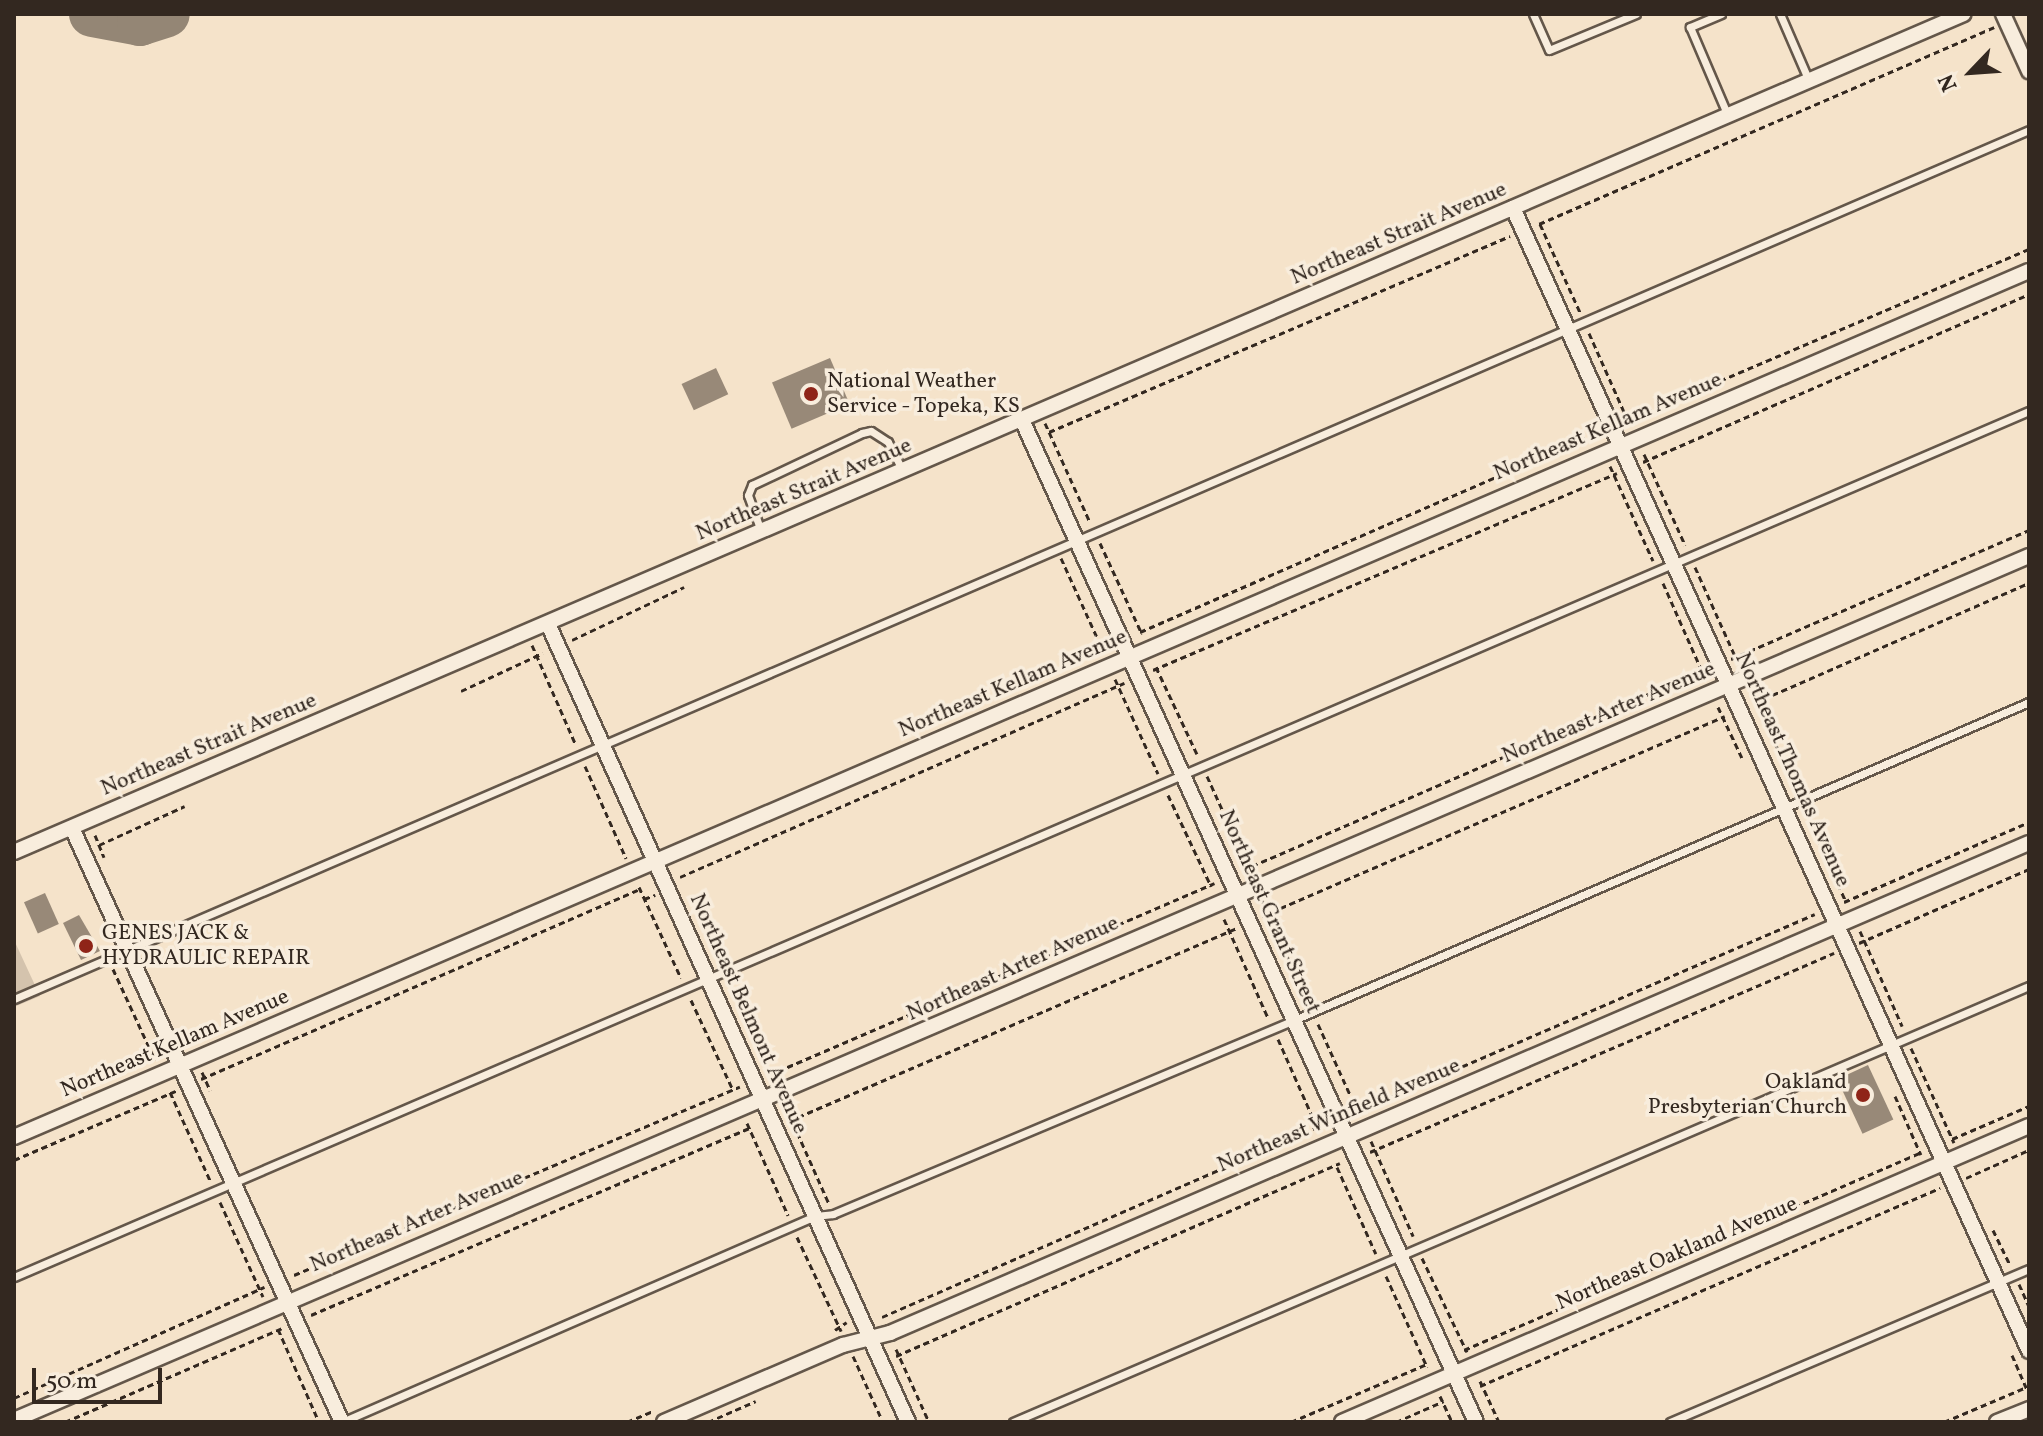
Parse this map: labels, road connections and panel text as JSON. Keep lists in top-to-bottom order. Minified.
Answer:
{"streets":{"street":["Northeast Strait Avenue","Northeast Kellam Avenue","Northeast Arter Avenue","Northeast Thomas Avenue","Northeast Grant Street","Northeast Belmont Avenue","Northeast Winfield Avenue","Northeast Oakland Avenue"]},"crossings":[["Northeast Strait Avenue","Northeast Thomas Avenue"],["Northeast Strait Avenue","Northeast Grant Street"],["Northeast Strait Avenue","Northeast Belmont Avenue"],["Northeast Kellam Avenue","Northeast Thomas Avenue"],["Northeast Kellam Avenue","Northeast Grant Street"],["Northeast Kellam Avenue","Northeast Belmont Avenue"],["Northeast Arter Avenue","Northeast Thomas Avenue"],["Northeast Arter Avenue","Northeast Grant Street"],["Northeast Arter Avenue","Northeast Belmont Avenue"],["Northeast Thomas Avenue","Northeast Winfield Avenue"],["Northeast Thomas Avenue","Northeast Oakland Avenue"],["Northeast Grant Street","Northeast Winfield Avenue"],["Northeast Grant Street","Northeast Oakland Avenue"],["Northeast Belmont Avenue","Northeast Winfield Avenue"]],"places":["National Weather Service - Topeka, KS","GENES JACK & HYDRAULIC REPAIR","Oakland Presbyterian Church"],"scale_bar":"50 m","north":"bottom left"}
